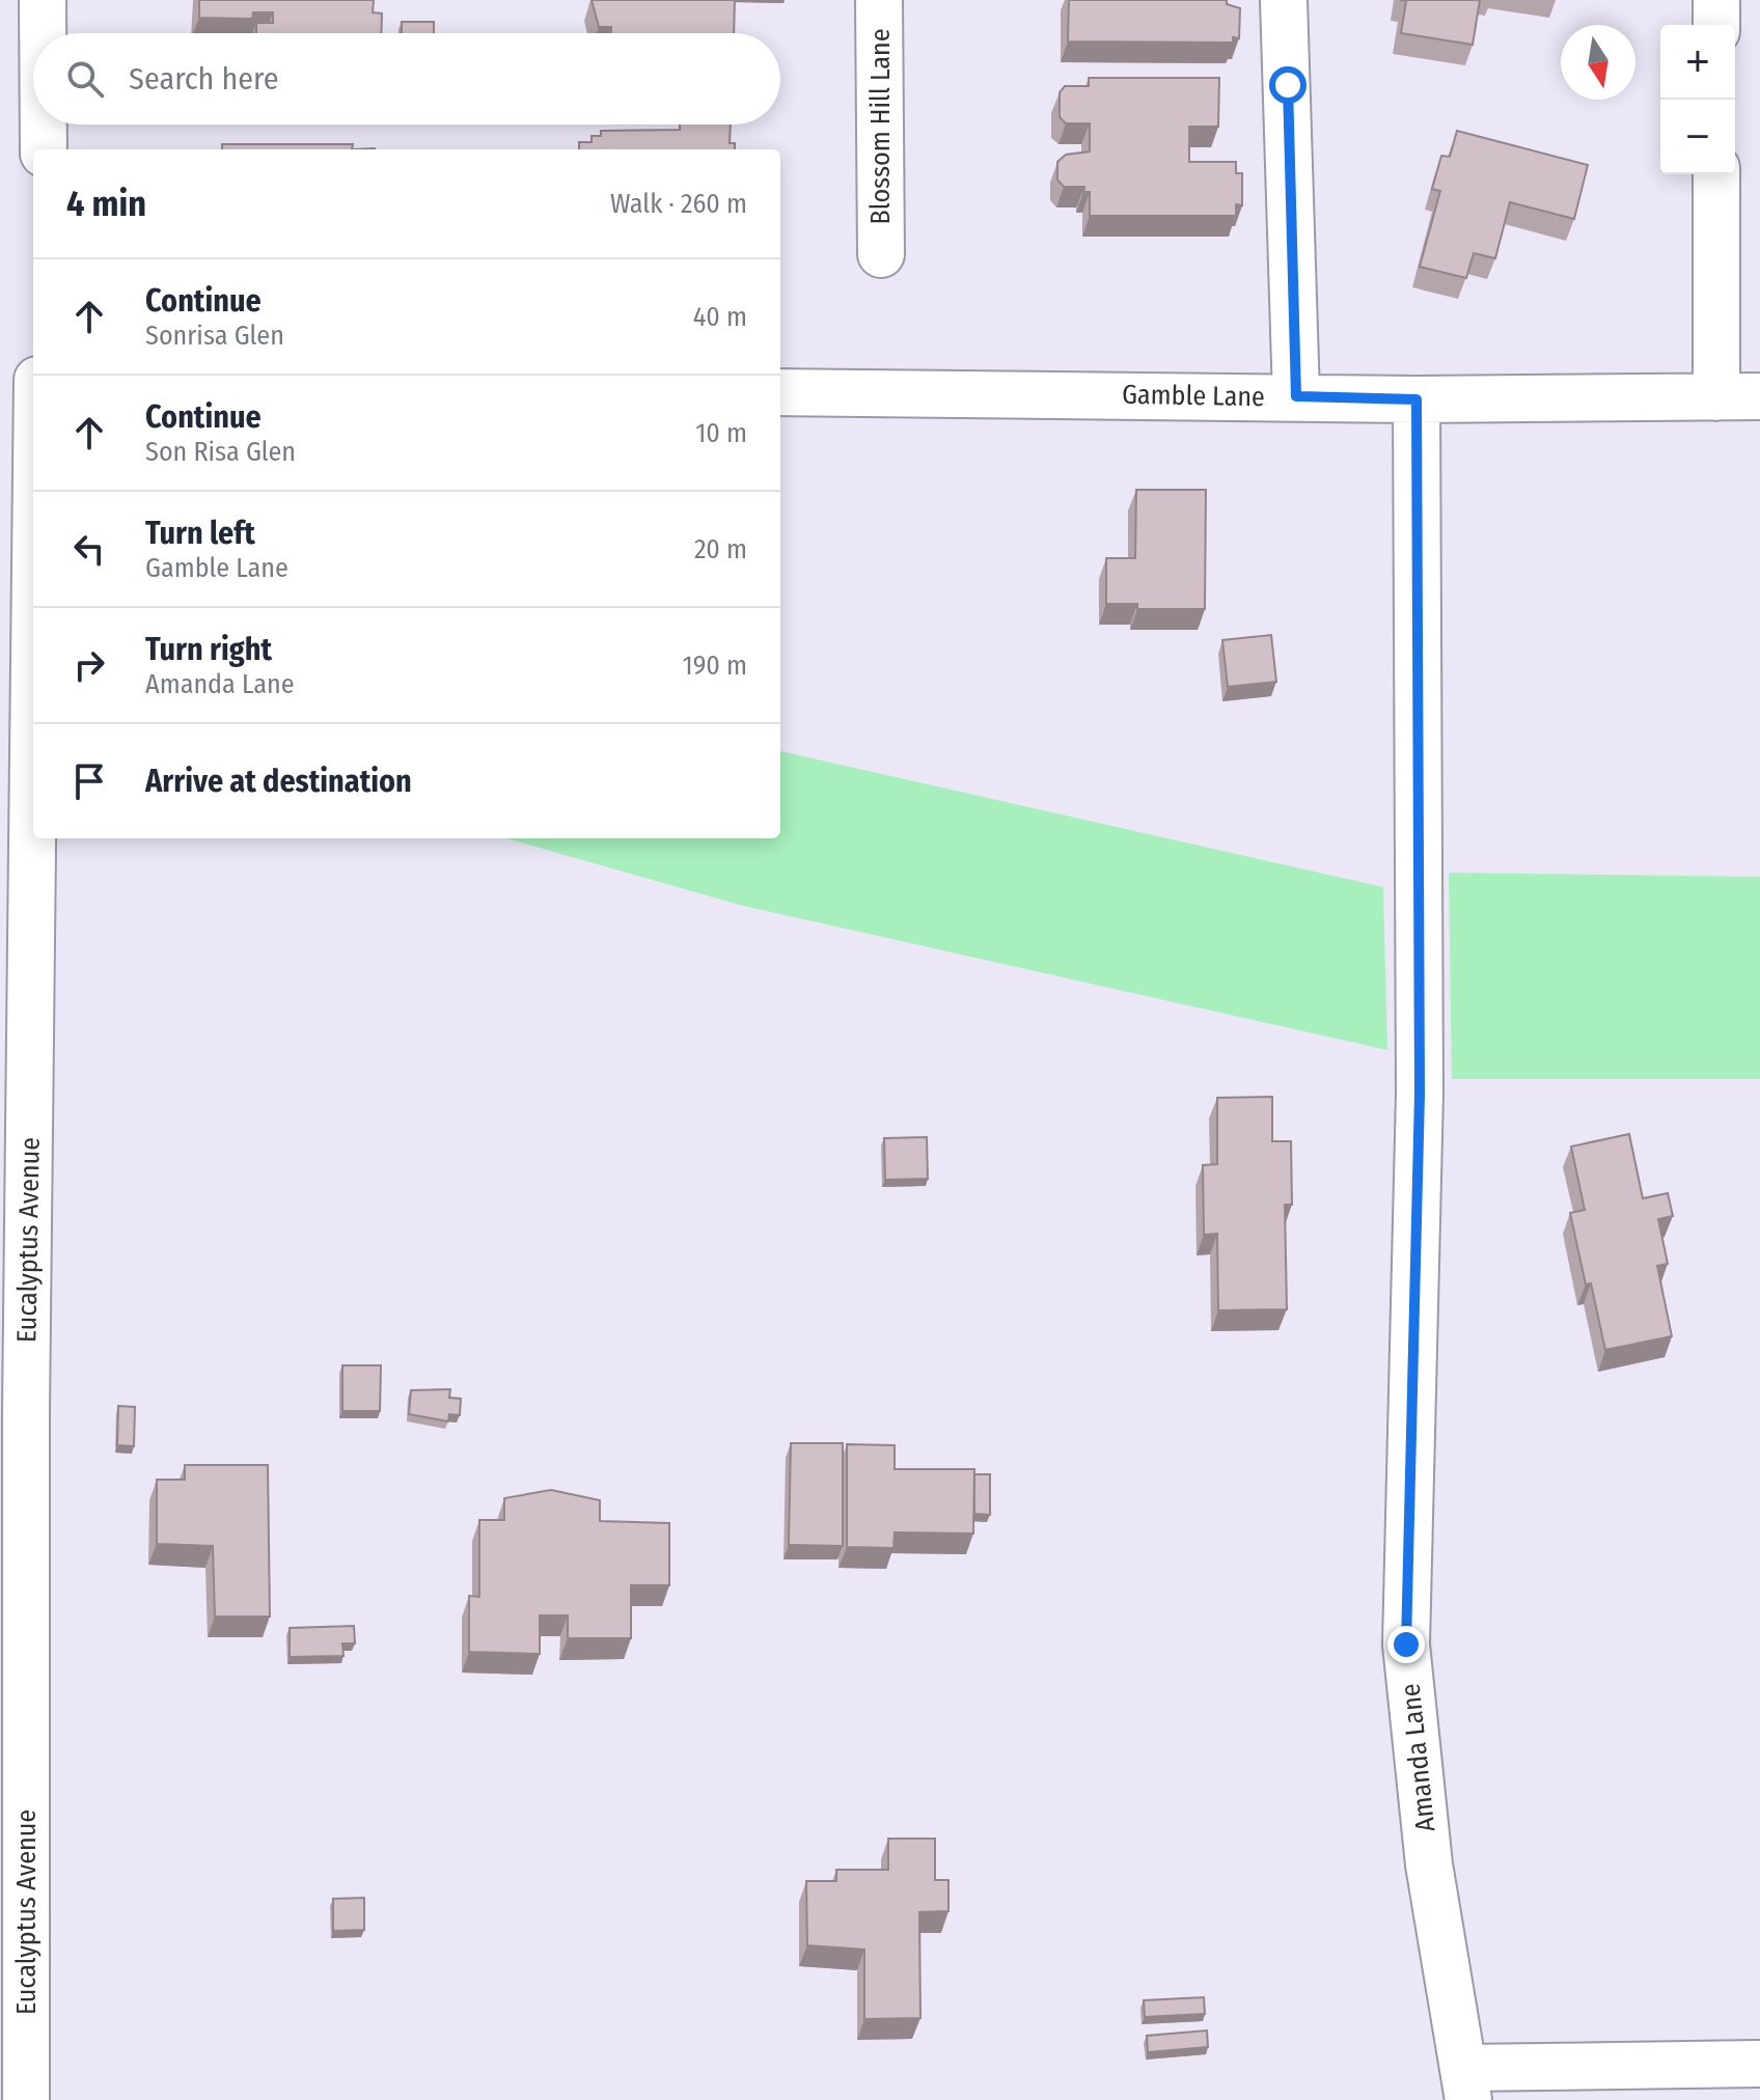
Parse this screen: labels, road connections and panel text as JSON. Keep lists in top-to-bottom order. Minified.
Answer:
{"streets":{"street":["Blossom Hill Lane","Gamble Lane","Eucalyptus Avenue","Amanda Lane"]},"crossings":[["Gamble Lane","Amanda Lane"]],"north":"bottom","page":{"map_buttons":["+","−"],"search":"Search here","heading":["4 min","Walk · 260 m"],"list":[["Continue","Sonrisa Glen","40 m"],["Continue","Son Risa Glen","10 m"],["Turn left","Gamble Lane","20 m"],["Turn right","Amanda Lane","190 m"],"Arrive at destination"]}}
